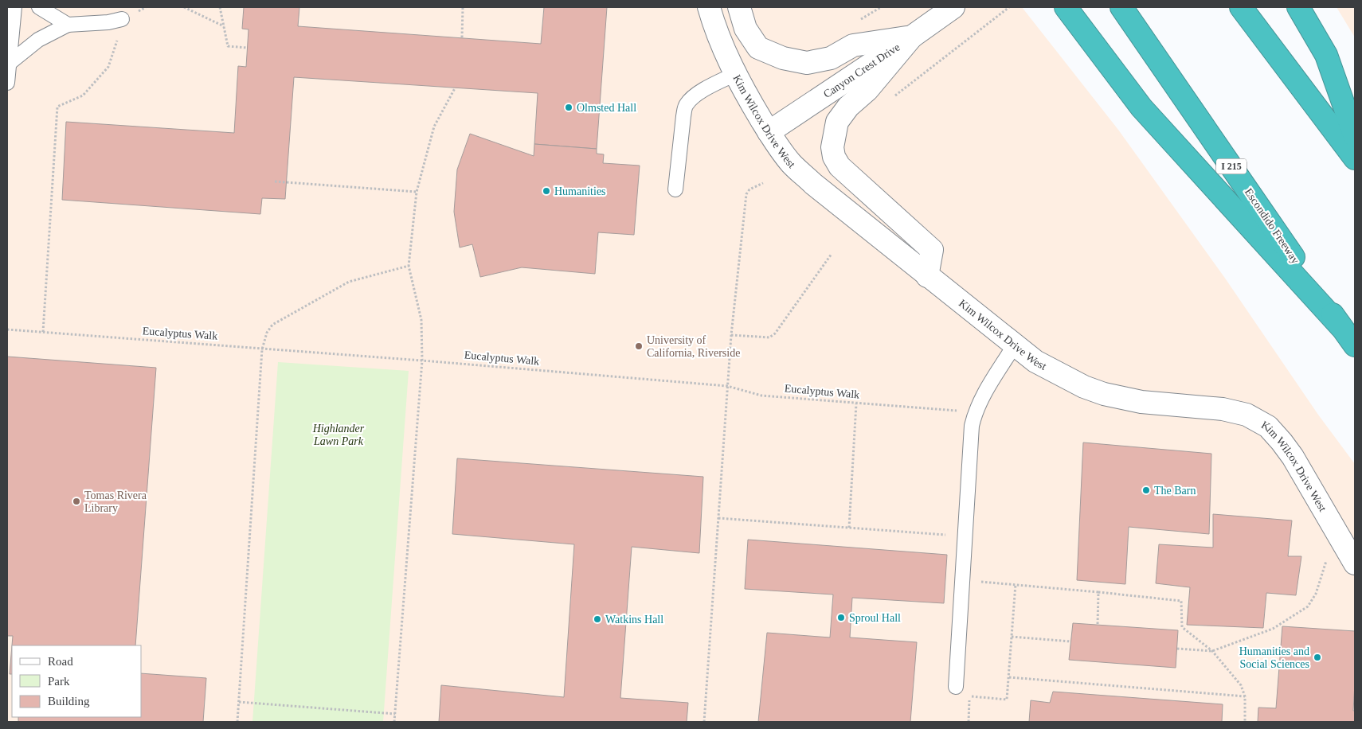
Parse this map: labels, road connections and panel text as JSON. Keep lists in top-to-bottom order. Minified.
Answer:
{"streets":{"highway":["I 215","Escondido Freeway"],"street":["Canyon Crest Drive","Kim Wilcox Drive West"],"path":["Eucalyptus Walk"]},"crossings":[["Canyon Crest Drive","Kim Wilcox Drive West"]],"parks":["Highlander Lawn Park"],"places":["Olmsted Hall","Humanities","University of California, Riverside","The Barn","Tomas Rivera Library","Sproul Hall","Watkins Hall","Humanities and Social Sciences"],"legend":["Road","Park","Building"]}
